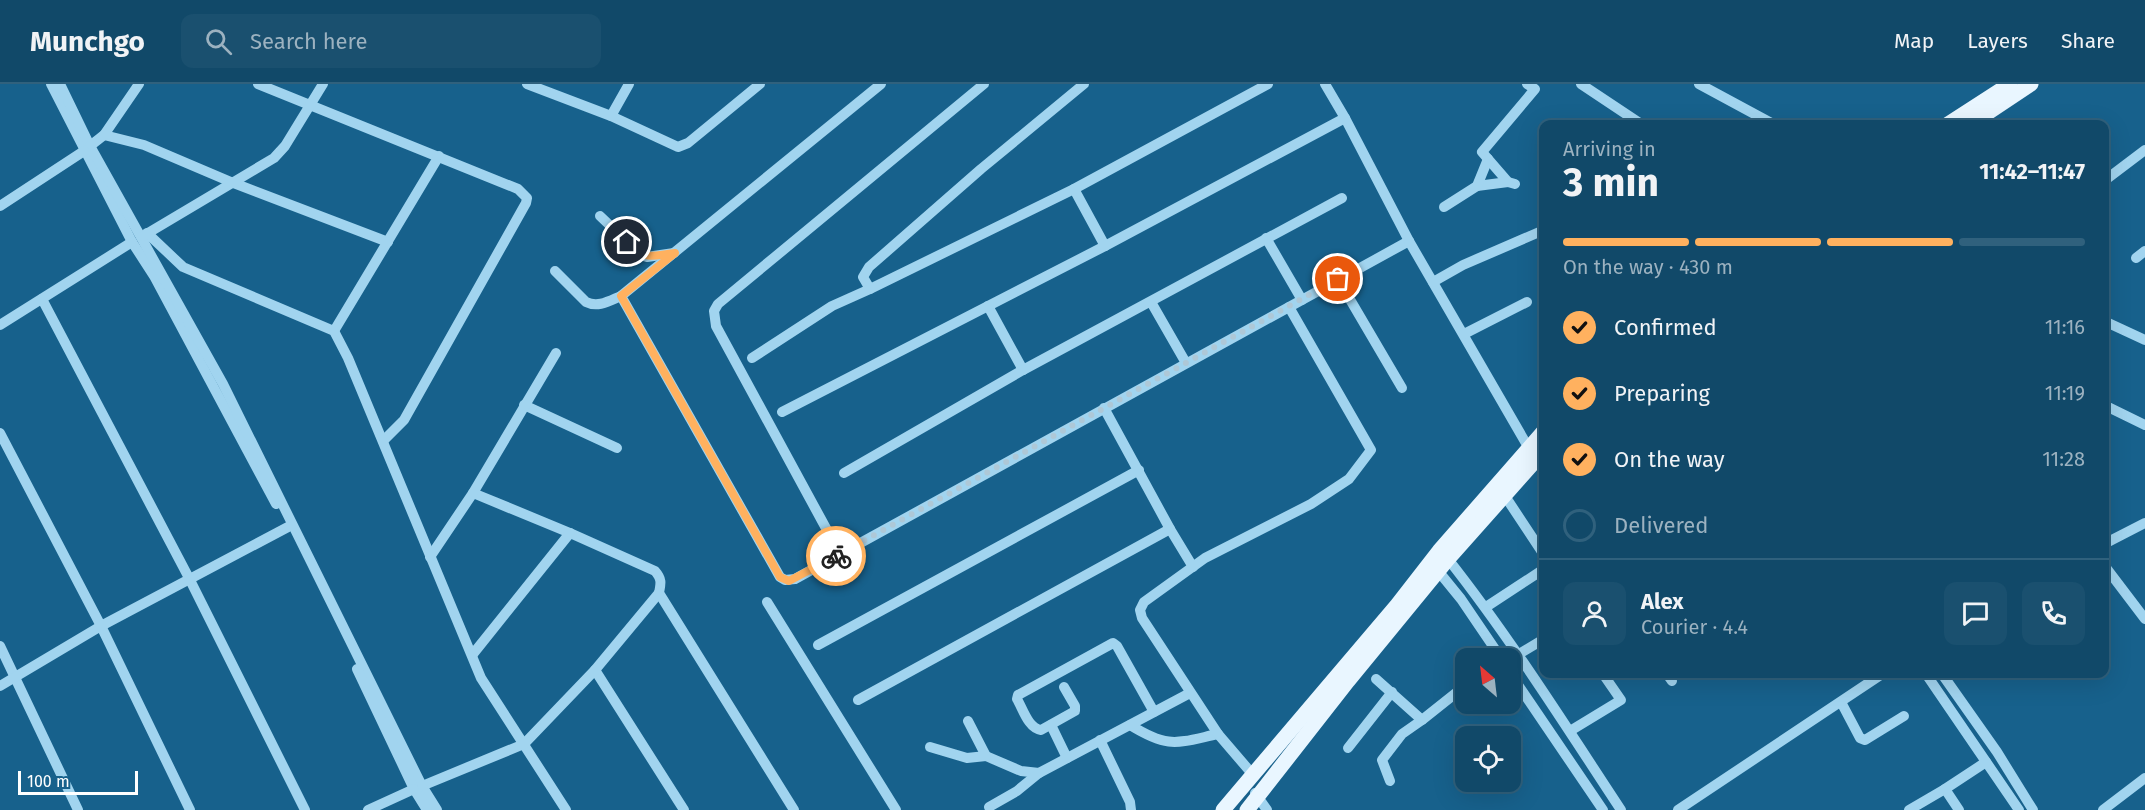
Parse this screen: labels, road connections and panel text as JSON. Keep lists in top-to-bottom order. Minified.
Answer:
{"scale_bar":"100 m","north":"top left","page":{"header":"Munchgo","search":"Search here","nav":["Map","Layers","Share"],"heading":["3 min","Arriving in","11:42–11:47"],"panel":["Alex","Courier · 4.4"],"bar":"On the way · 430 m","list":[["Confirmed","11:16"],["Preparing","11:19"],["On the way","11:28"],"Delivered"],"scale":"100 m"}}
